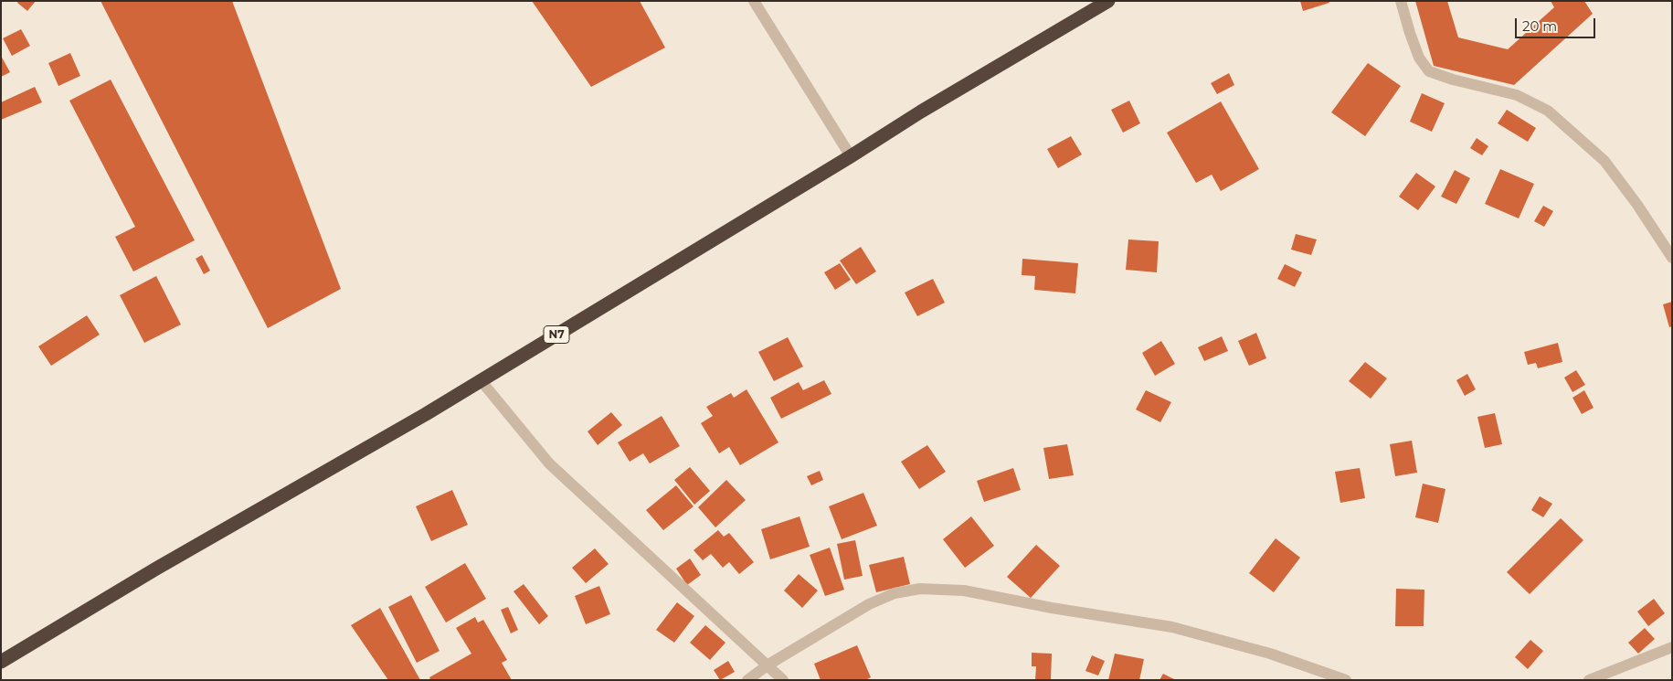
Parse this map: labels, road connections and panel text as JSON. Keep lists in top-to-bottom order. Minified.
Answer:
{"streets":{"highway":["N7"]},"scale_bar":"20 m"}
